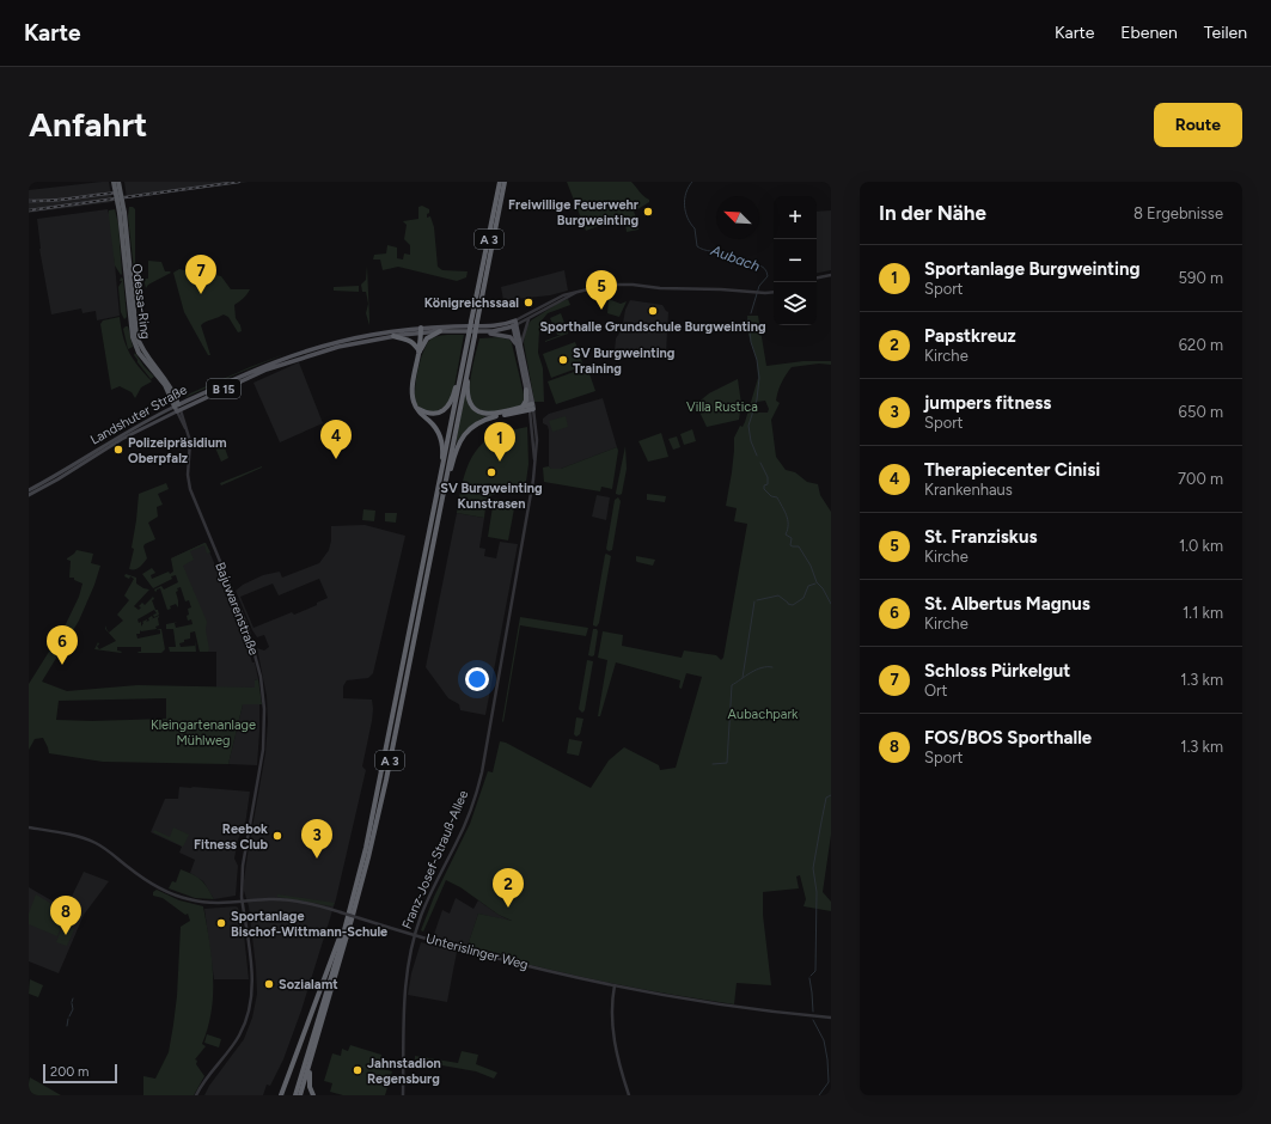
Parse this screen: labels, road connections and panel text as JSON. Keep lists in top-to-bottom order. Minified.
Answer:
{"streets":{"highway":["A 3","Odessa-Ring"],"main road":["B 15","Landshuter Straße","Franz-Josef-Strauß-Allee"],"street":["Bajuwarenstraße","Unterislinger Weg"]},"crossings":[["A 3","B 15"],["A 3","Landshuter Straße"],["A 3","Franz-Josef-Strauß-Allee"],["Odessa-Ring","Landshuter Straße"],["Odessa-Ring","Bajuwarenstraße"],["B 15","Landshuter Straße"],["B 15","Franz-Josef-Strauß-Allee"],["Landshuter Straße","Bajuwarenstraße"],["Landshuter Straße","Franz-Josef-Strauß-Allee"],["Bajuwarenstraße","Unterislinger Weg"],["Franz-Josef-Strauß-Allee","Unterislinger Weg"]],"water":["Aubach"],"parks":["Villa Rustica","Aubachpark","Kleingartenanlage Mühlweg"],"places":["Freiwillige Feuerwehr Burgweinting","Königreichssaal","Sporthalle Grundschule Burgweinting","SV Burgweinting Training","Polizeipräsidium Oberpfalz","SV Burgweinting Kunstrasen","Reebok Fitness Club","Sportanlage Bischof-Wittmann-Schule","Sozialamt","Jahnstadion Regensburg"],"scale_bar":"200 m","north":"top left","page":{"header":"Karte","nav":["Karte","Ebenen","Teilen"],"buttons":"Route","title":"Anfahrt","heading":["In der Nähe","8 Ergebnisse"],"map_buttons":["+","−"],"list":[{"mark":"1","name":"Sportanlage Burgweinting","note":"Sport","value":"590 m"},{"mark":"2","name":"Papstkreuz","note":"Kirche","value":"620 m"},{"mark":"3","name":"jumpers fitness","note":"Sport","value":"650 m"},{"mark":"4","name":"Therapiecenter Cinisi","note":"Krankenhaus","value":"700 m"},{"mark":"5","name":"St. Franziskus","note":"Kirche","value":"1.0 km"},{"mark":"6","name":"St. Albertus Magnus","note":"Kirche","value":"1.1 km"},{"mark":"7","name":"Schloss Pürkelgut","note":"Ort","value":"1.3 km"},{"mark":"8","name":"FOS/BOS Sporthalle","note":"Sport","value":"1.3 km"}],"pins":["7","5","4","1","6","3","2","8"],"scale":"200 m"}}
